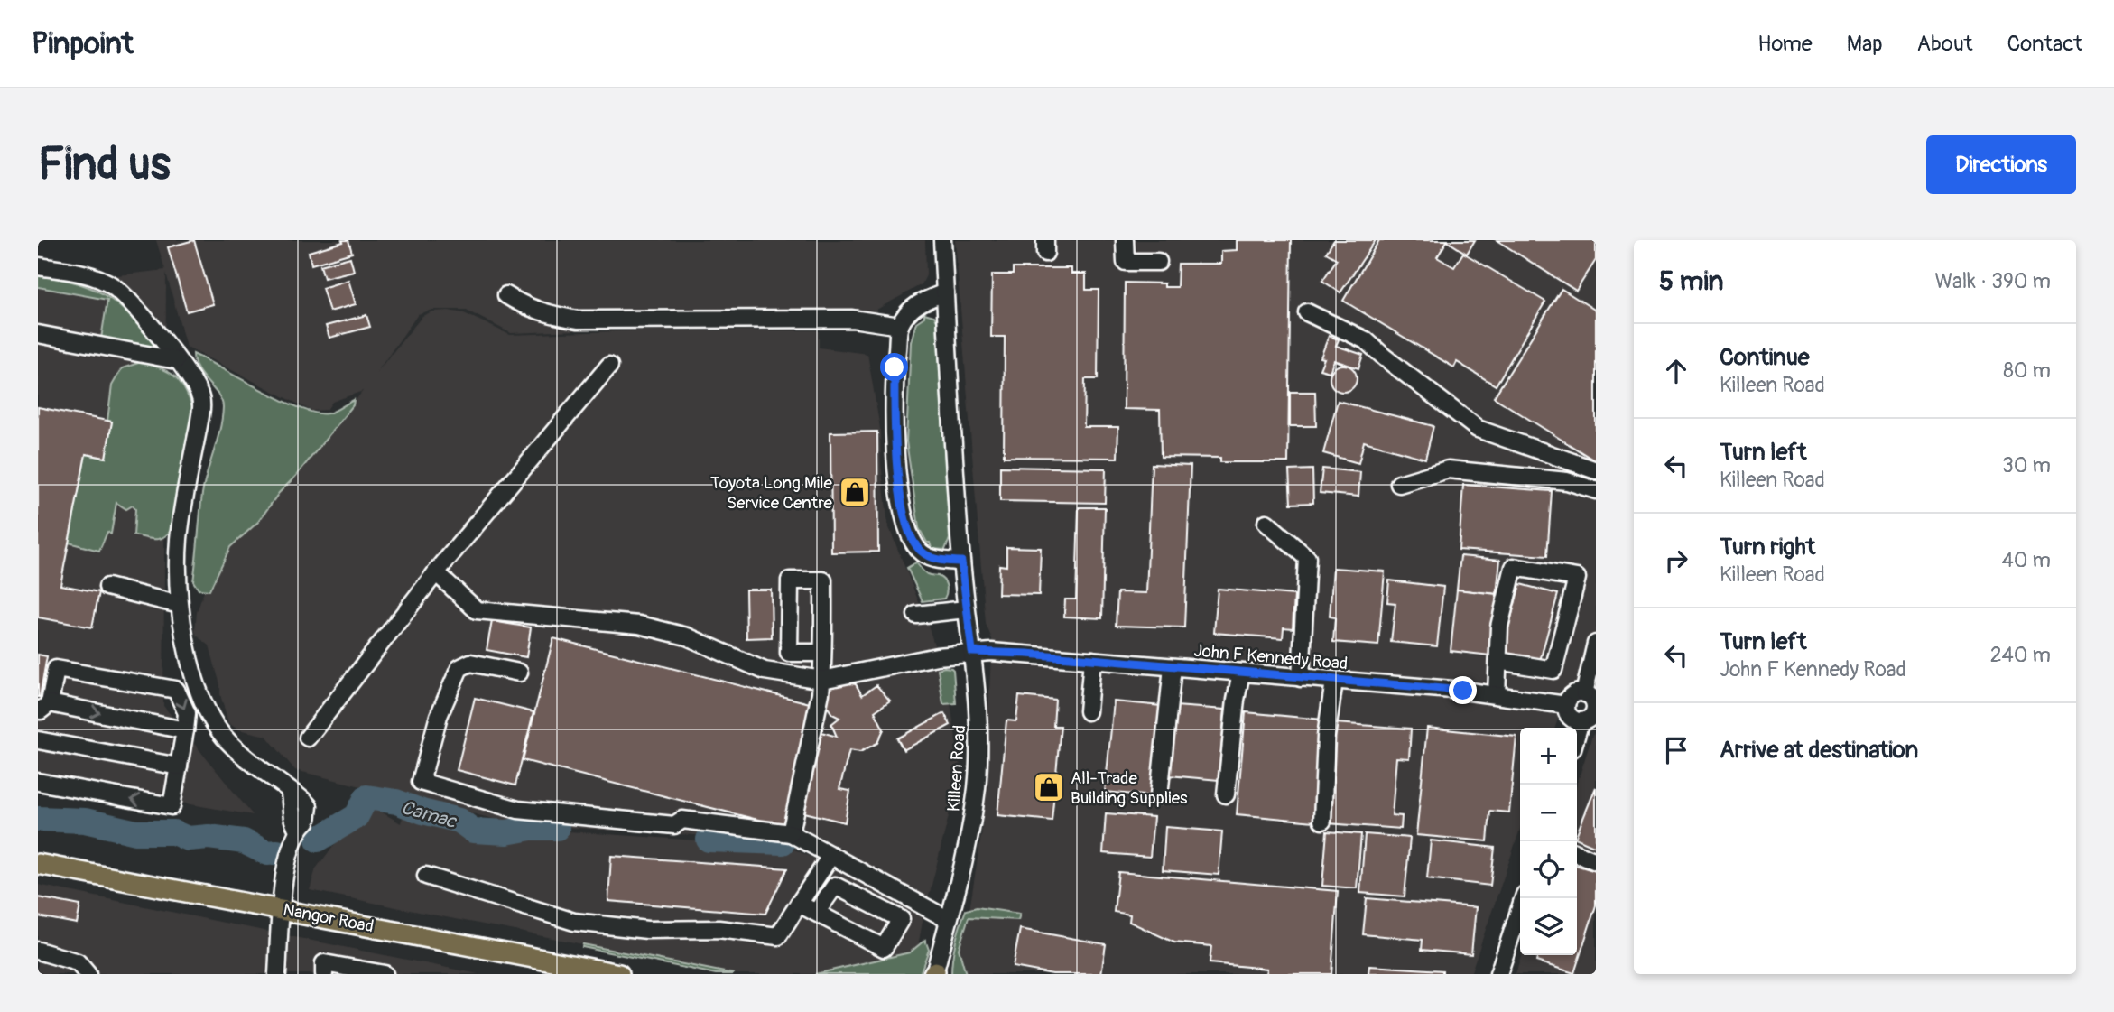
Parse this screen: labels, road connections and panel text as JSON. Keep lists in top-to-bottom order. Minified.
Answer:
{"streets":{"main road":["Nangor Road"],"street":["John F Kennedy Road","Killeen Road"]},"crossings":[["John F Kennedy Road","Killeen Road"]],"water":["Camac"],"places":{"shop":["Toyota Long Mile Service Centre","All-Trade Building Supplies"]},"page":{"header":"Pinpoint","nav":["Home","Map","About","Contact"],"buttons":"Directions","title":"Find us","heading":["5 min","Walk · 390 m"],"list":[["Continue","Killeen Road","80 m"],["Turn left","Killeen Road","30 m"],["Turn right","Killeen Road","40 m"],["Turn left","John F Kennedy Road","240 m"],"Arrive at destination"],"map_buttons":["+","−"]}}
